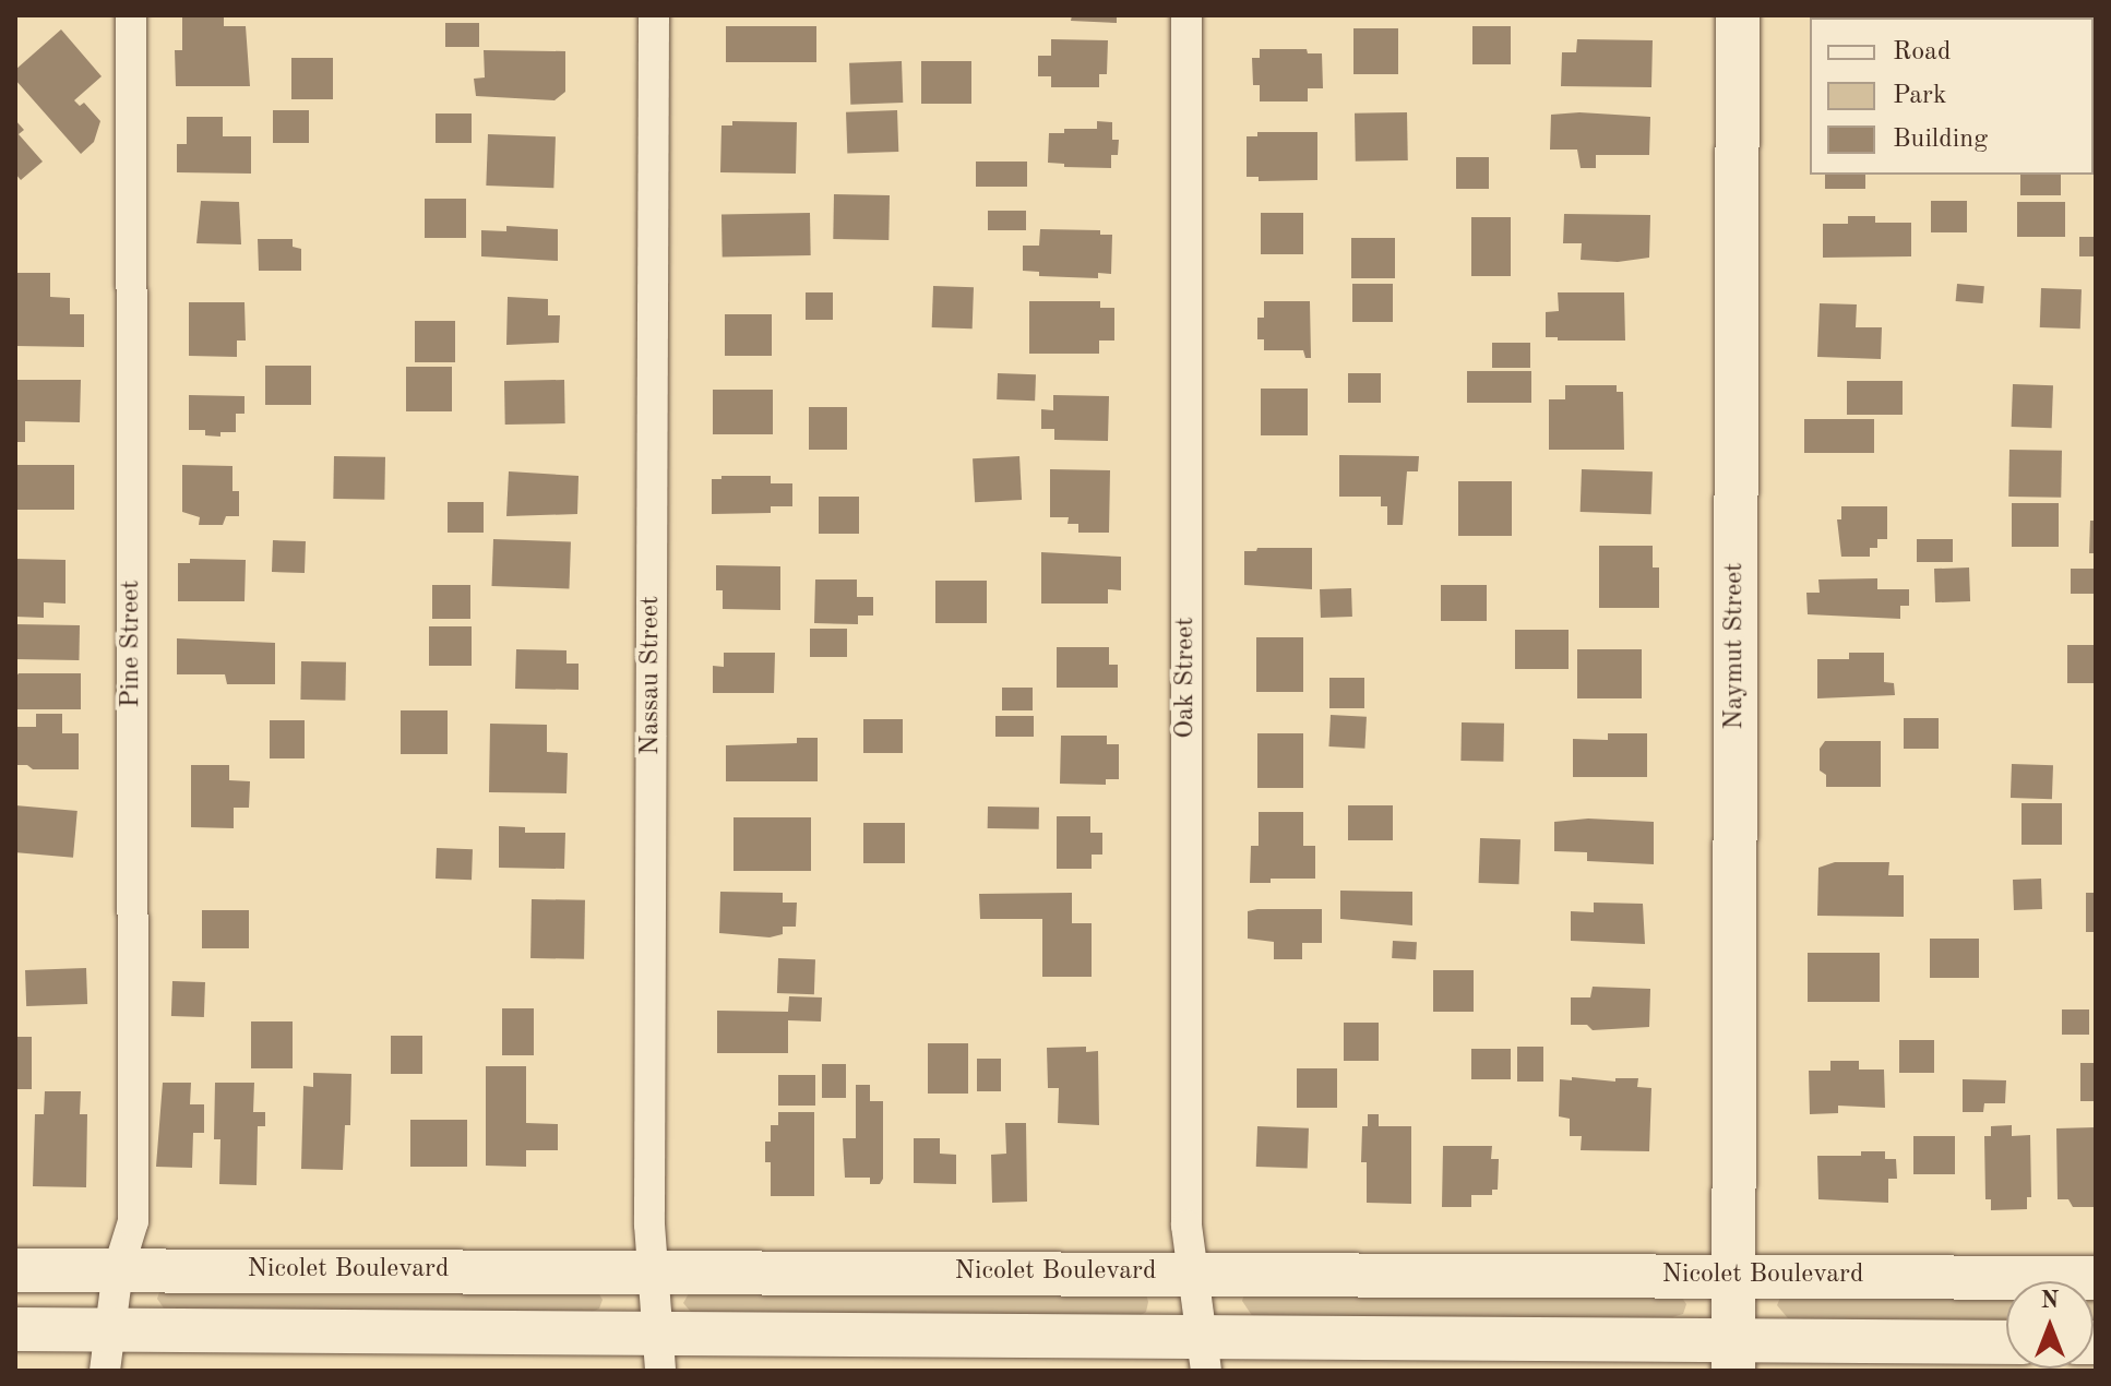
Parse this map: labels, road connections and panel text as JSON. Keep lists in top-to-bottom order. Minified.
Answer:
{"streets":{"street":["Pine Street","Naymut Street","Nassau Street","Oak Street","Nicolet Boulevard"]},"crossings":[["Pine Street","Nicolet Boulevard"],["Naymut Street","Nicolet Boulevard"],["Nassau Street","Nicolet Boulevard"],["Oak Street","Nicolet Boulevard"]],"legend":["Road","Park","Building"],"north":"top"}
